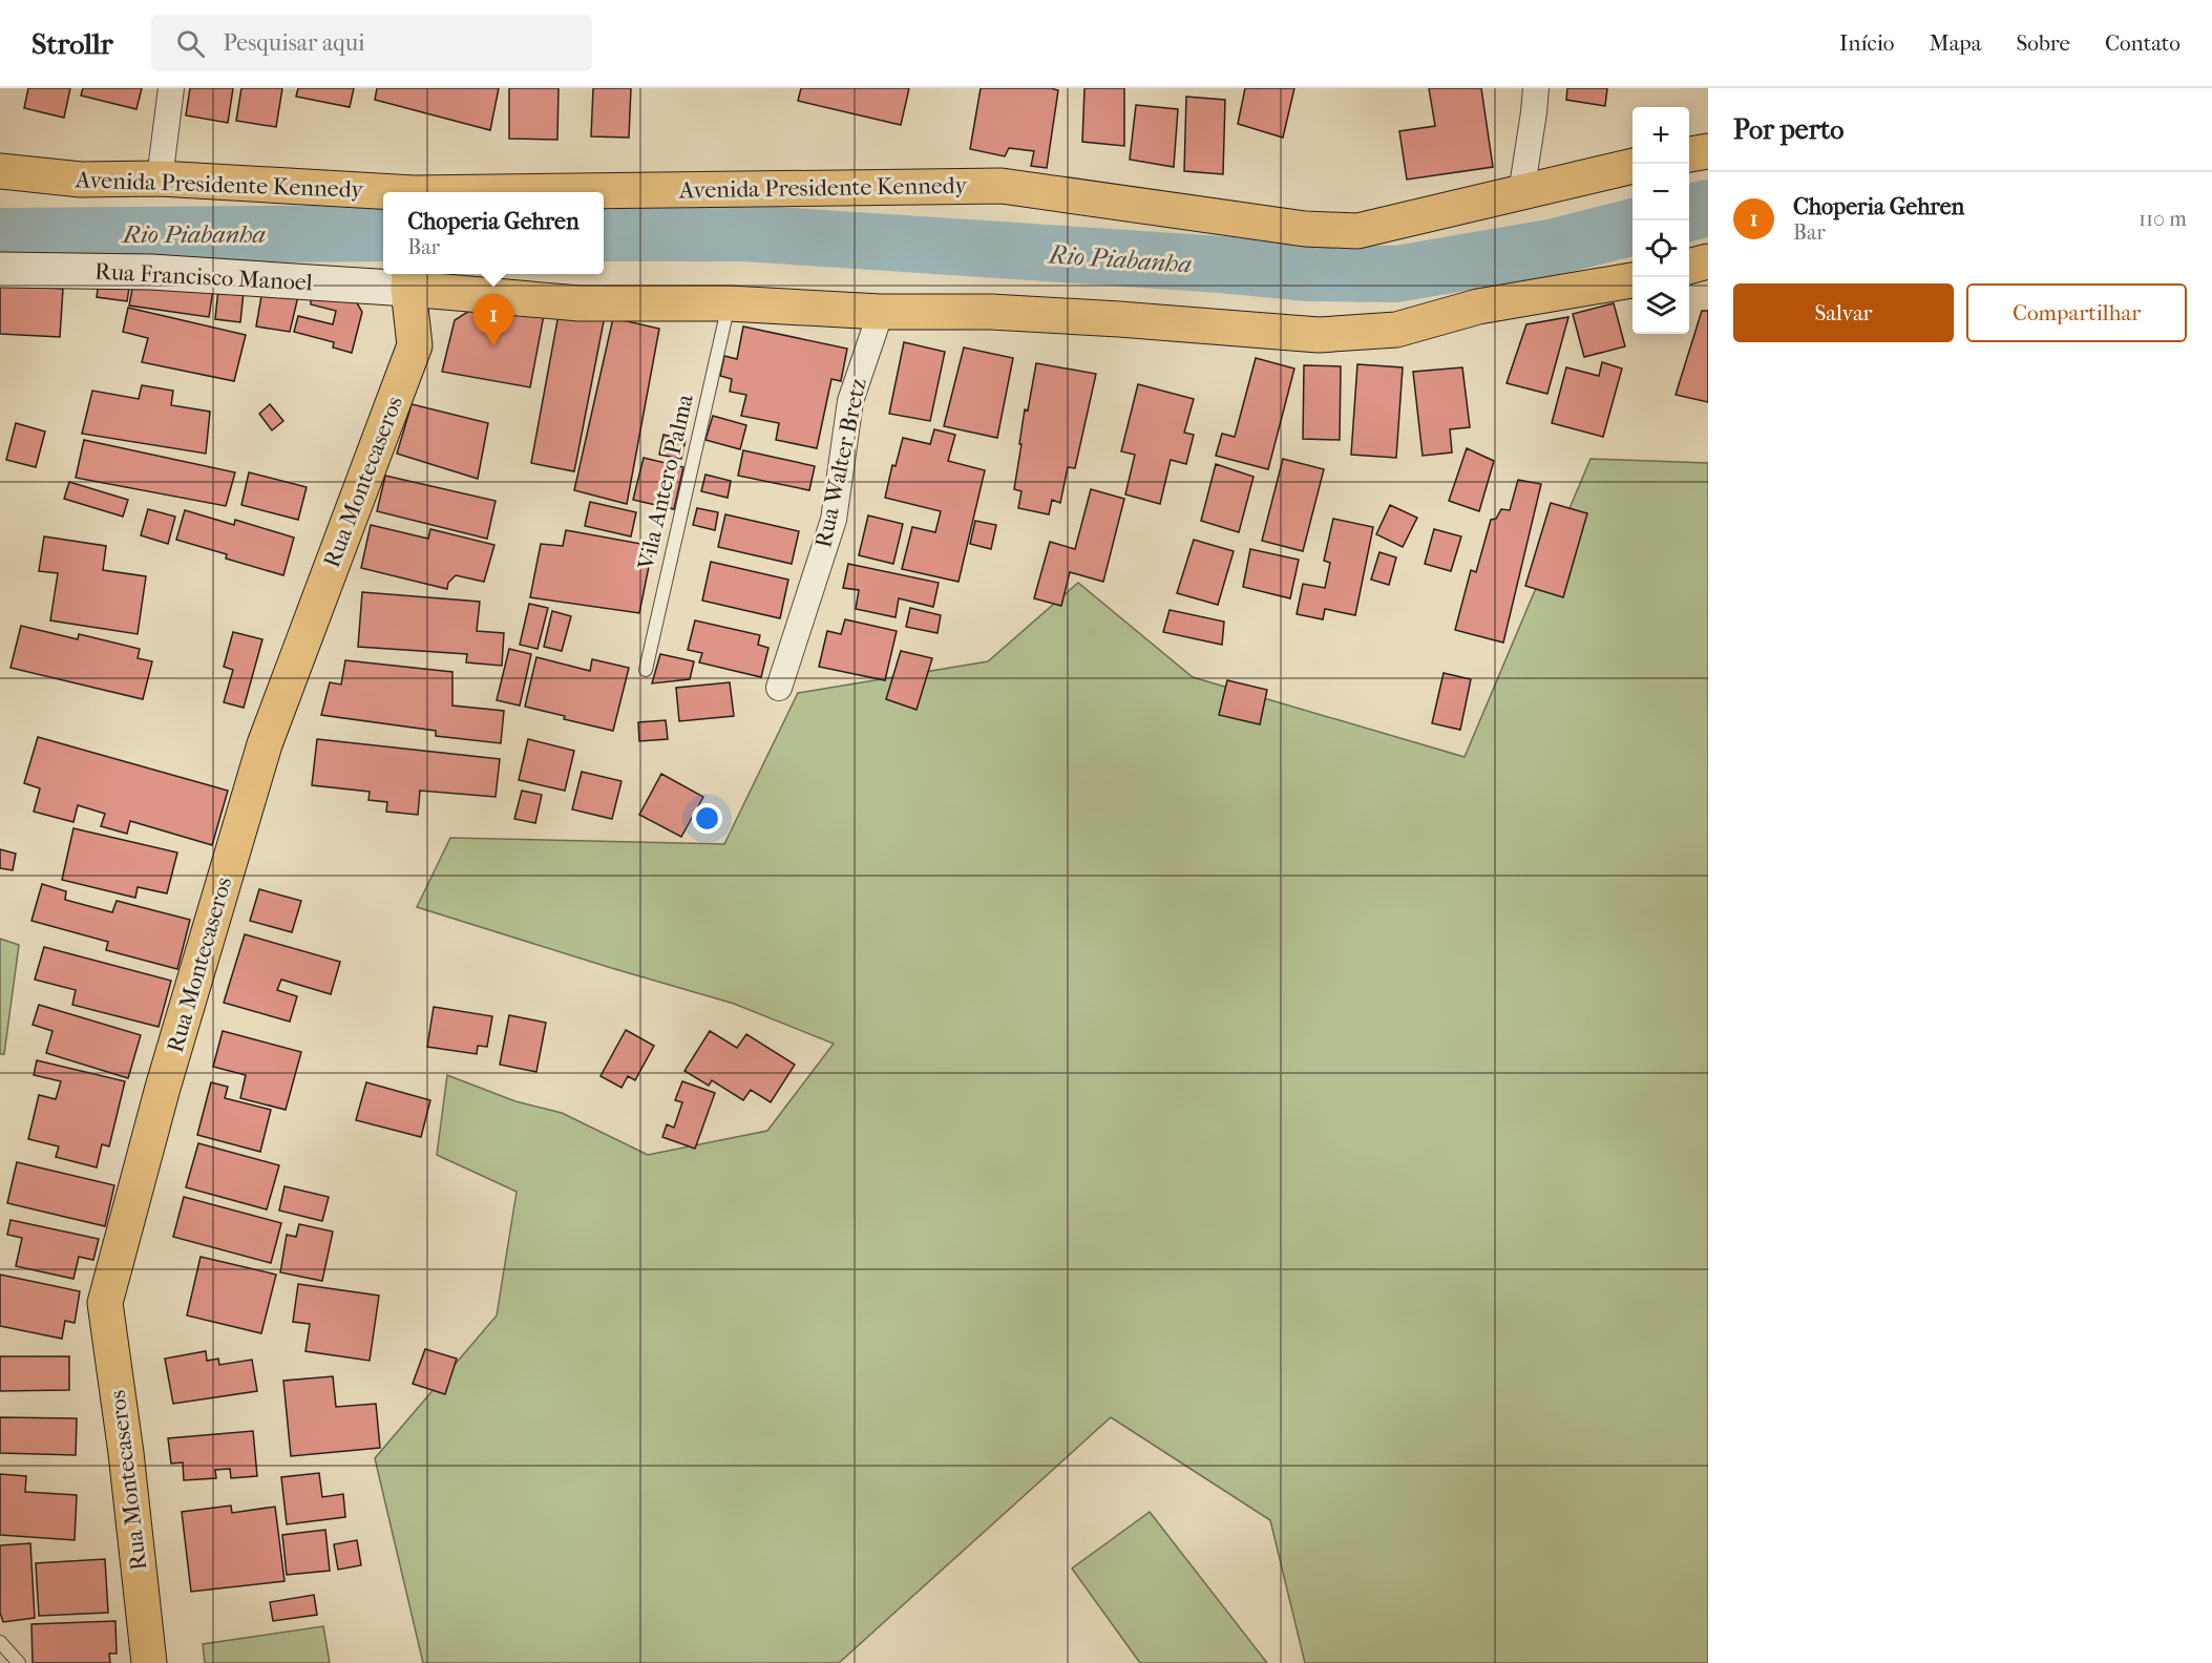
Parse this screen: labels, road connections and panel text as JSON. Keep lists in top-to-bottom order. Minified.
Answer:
{"streets":{"main road":["Avenida Presidente Kennedy","Rua Francisco Manoel","Rua Montecaseros"],"street":["Rua Walter Bretz"],"lane":["Vila Antero Palma"]},"crossings":[["Rua Francisco Manoel","Rua Montecaseros"]],"water":["Rio Piabanha"],"page":{"header":"Strollr","search":"Pesquisar aqui","nav":["Início","Mapa","Sobre","Contato"],"heading":"Por perto","map_buttons":["+","−"],"list":[{"mark":"1","name":"Choperia Gehren","note":"Bar","value":"110 m"}],"popup":["Choperia Gehren","Bar"],"buttons":["Salvar","Compartilhar"],"pins":"1"}}
